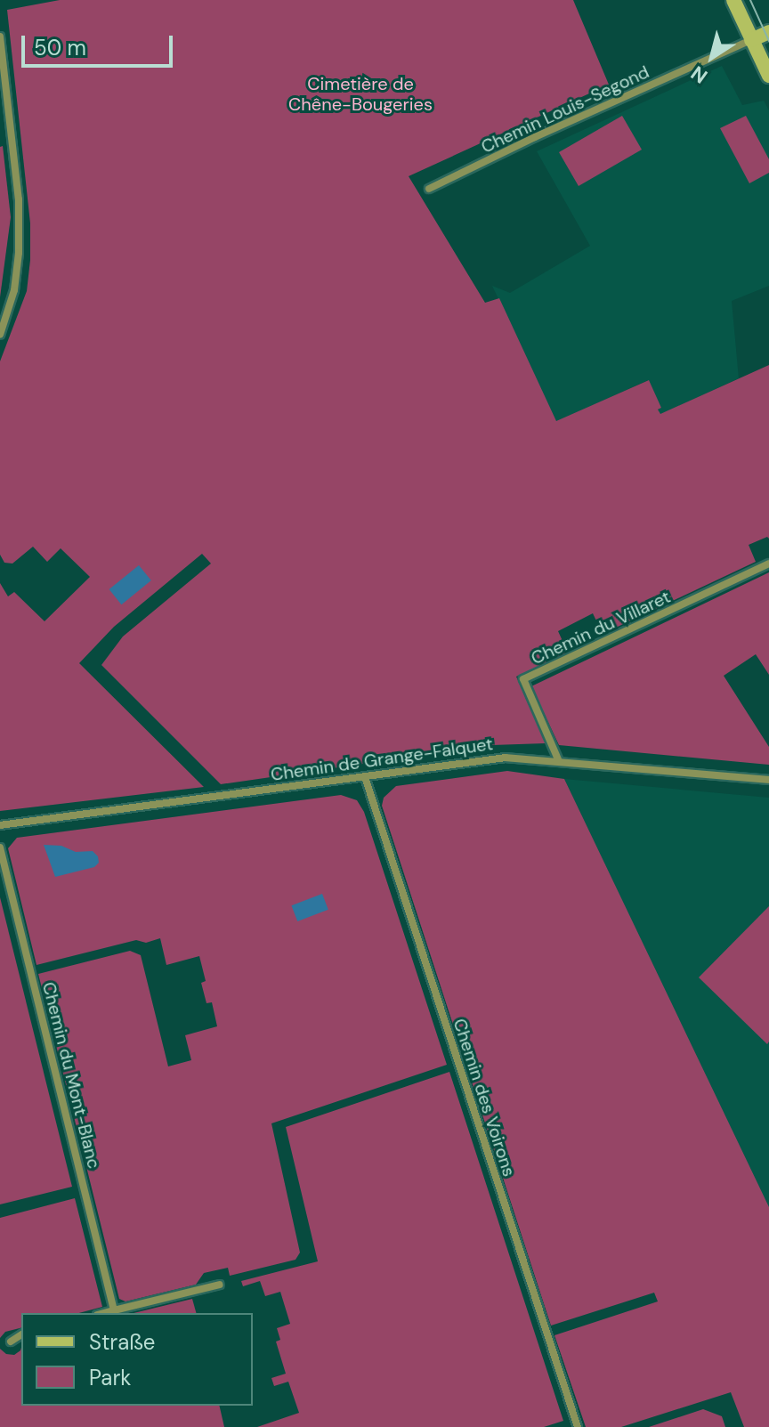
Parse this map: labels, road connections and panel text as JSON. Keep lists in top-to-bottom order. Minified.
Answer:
{"streets":{"street":["Chemin Louis-Segond","Chemin du Villaret","Chemin de Grange-Falquet","Chemin du Mont-Blanc","Chemin des Voirons"]},"crossings":[["Chemin du Villaret","Chemin de Grange-Falquet"],["Chemin de Grange-Falquet","Chemin des Voirons"]],"parks":["Cimetière de Chêne-Bougeries"],"legend":["Straße","Park"],"scale_bar":"50 m","north":"bottom left"}
